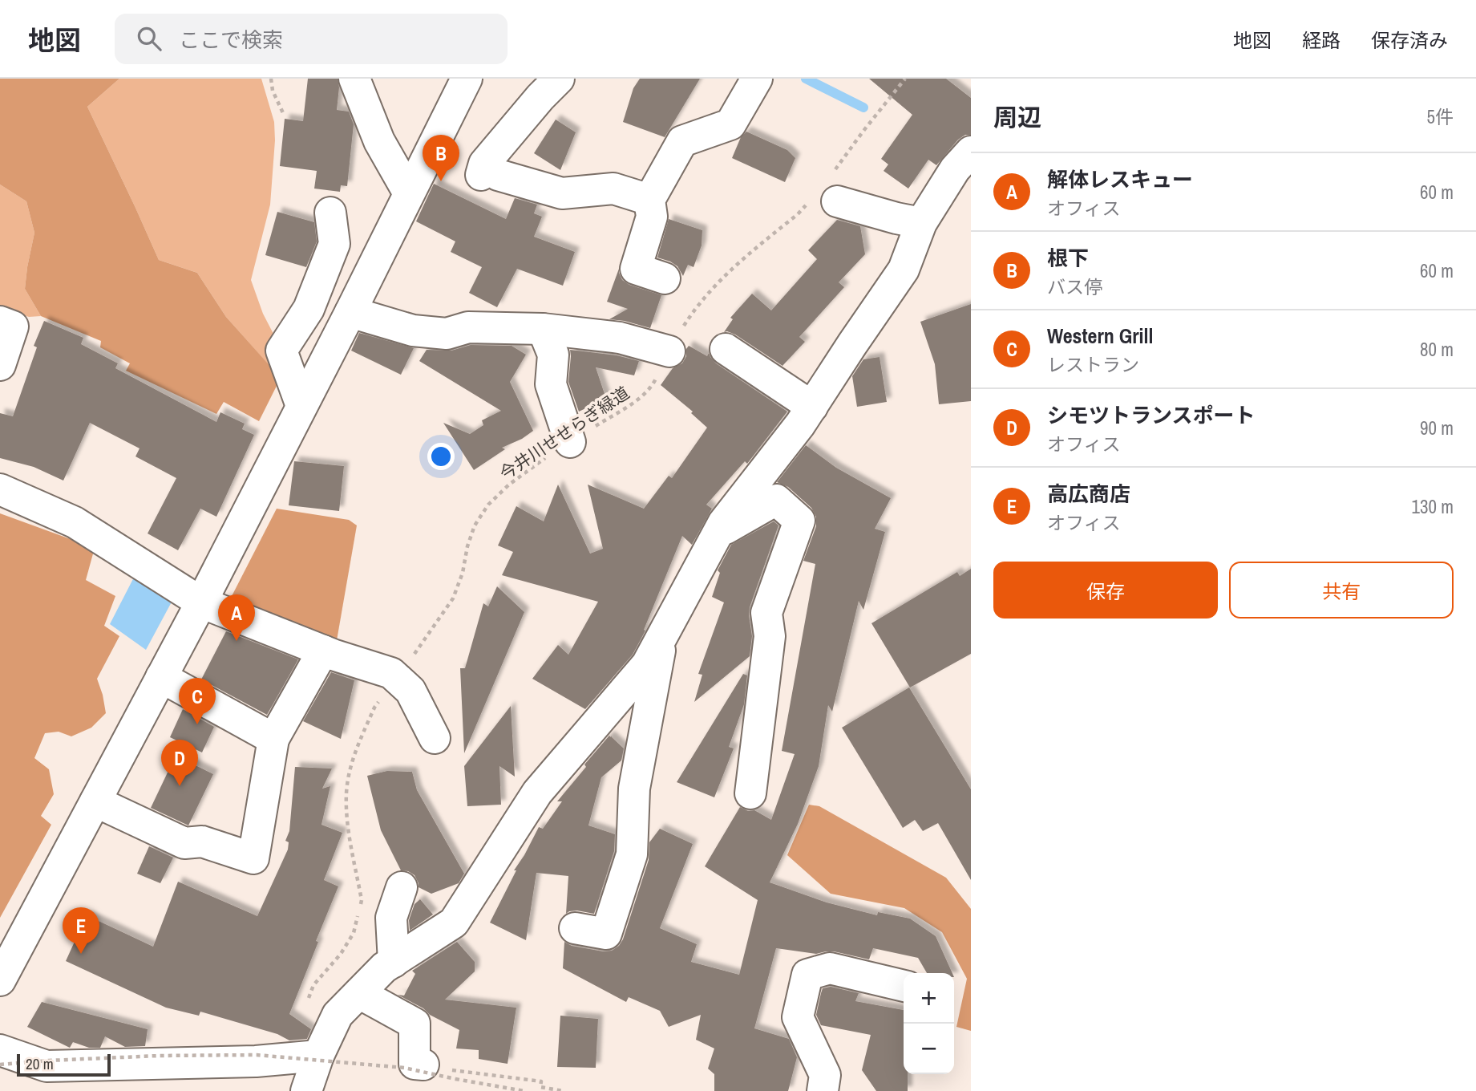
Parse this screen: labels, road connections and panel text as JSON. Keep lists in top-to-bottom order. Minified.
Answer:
{"streets":{"path":["今井川せせらぎ緑道"]},"scale_bar":"20 m","page":{"header":"地図","search":"ここで検索","nav":["地図","経路","保存済み"],"heading":["周辺","5件"],"pins":["B","A","C","D","E"],"list":[{"mark":"A","name":"解体レスキュー","note":"オフィス","value":"60 m"},{"mark":"B","name":"根下","note":"バス停","value":"60 m"},{"mark":"C","name":"Western Grill","note":"レストラン","value":"80 m"},{"mark":"D","name":"シモツトランスポート","note":"オフィス","value":"90 m"},{"mark":"E","name":"高広商店","note":"オフィス","value":"130 m"}],"buttons":["保存","共有"],"map_buttons":["+","−"],"scale":"20 m"}}
